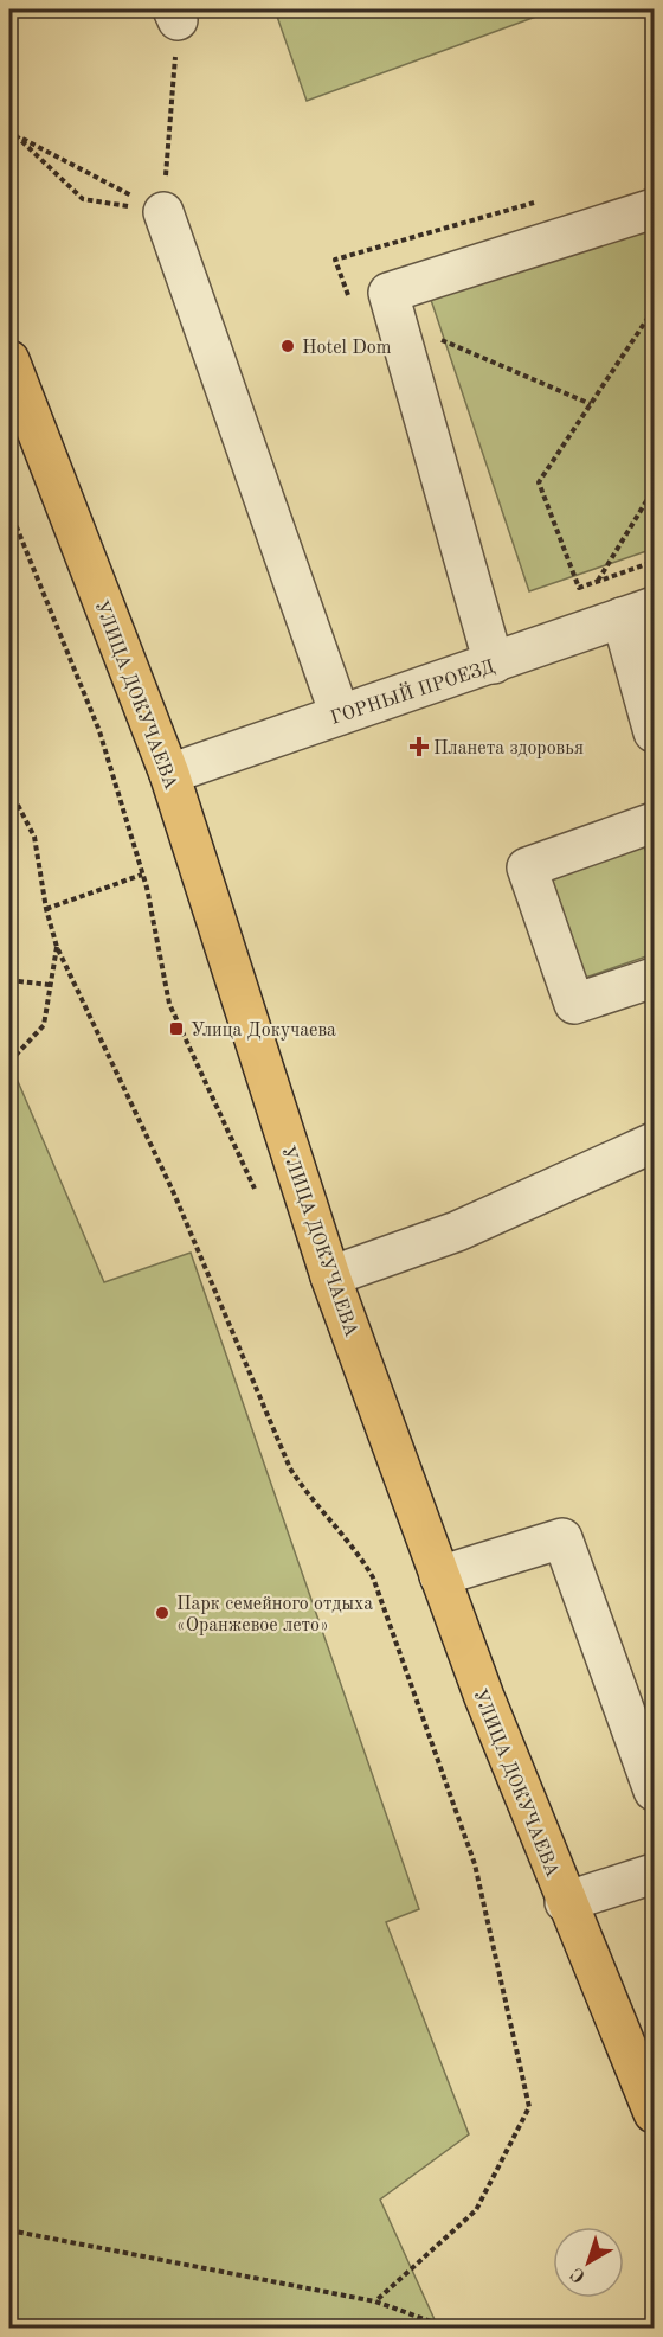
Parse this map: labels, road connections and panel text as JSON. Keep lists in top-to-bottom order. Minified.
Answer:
{"streets":{"main road":["УЛИЦА ДОКУЧАЕВА"],"street":["ГОРНЫЙ ПРОЕЗД"]},"crossings":[["ГОРНЫЙ ПРОЕЗД","УЛИЦА ДОКУЧАЕВА"]],"places":{"other":["Hotel Dom","Парк семейного отдыха «Оранжевое лето»"],"health":["Планета здоровья"],"transit":["Улица Докучаева"]},"north":"bottom left"}
